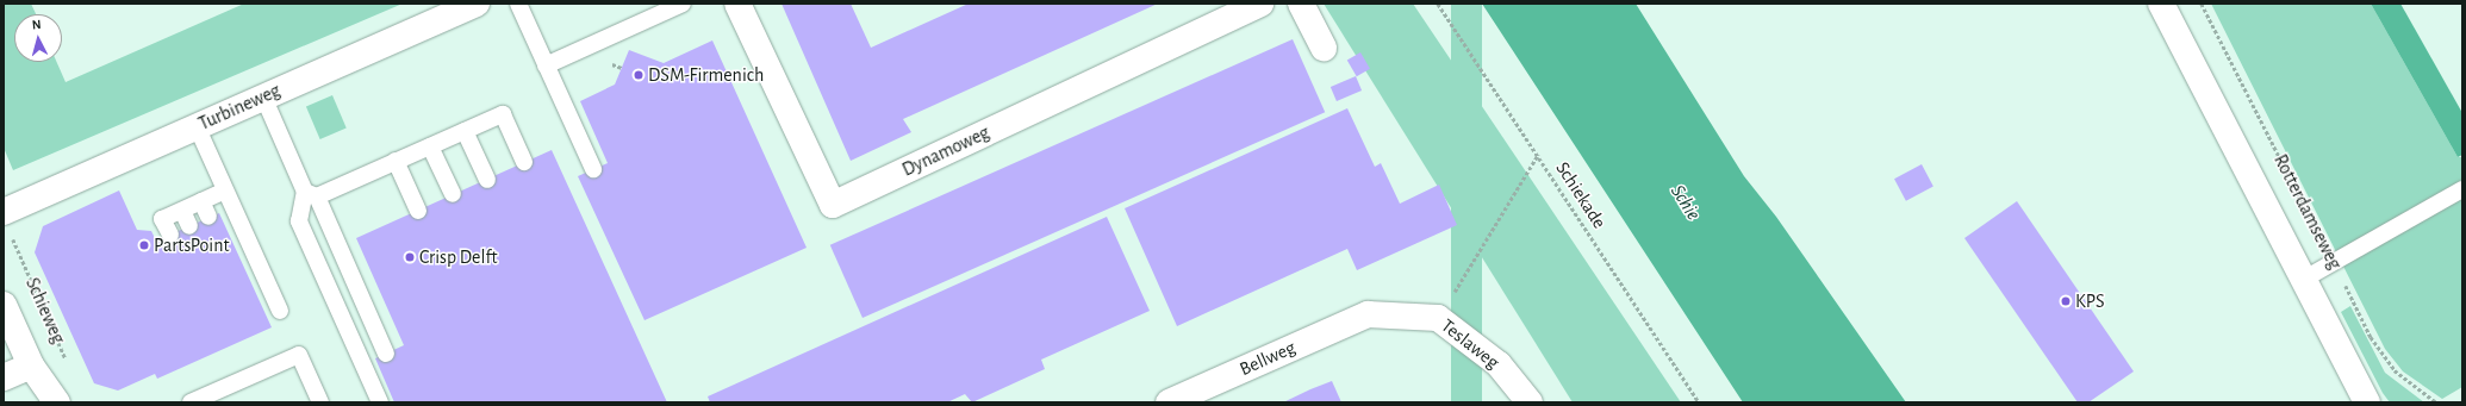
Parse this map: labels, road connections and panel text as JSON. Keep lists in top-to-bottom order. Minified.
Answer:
{"streets":{"street":["Turbineweg","Dynamoweg","Rotterdamseweg","Schieweg","Teslaweg","Bellweg"],"path":["Schiekade"]},"crossings":[["Turbineweg","Schieweg"],["Teslaweg","Bellweg"]],"water":["Schie"],"places":["DSM-Firmenich","PartsPoint","Crisp Delft","KPS"],"north":"top"}
